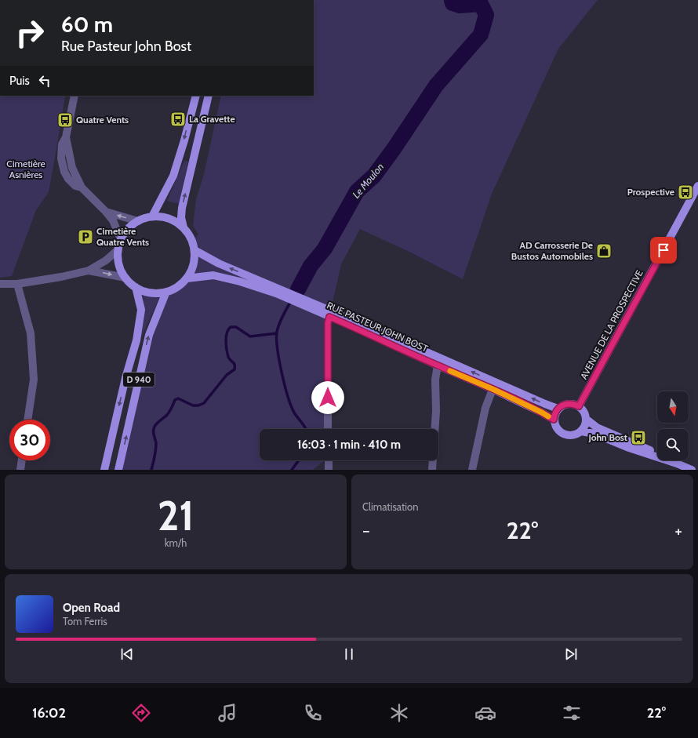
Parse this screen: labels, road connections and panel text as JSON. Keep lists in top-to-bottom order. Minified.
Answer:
{"streets":{"main road":["AVENUE DE LA PROSPECTIVE","RUE PASTEUR JOHN BOST","D 940"]},"crossings":[["AVENUE DE LA PROSPECTIVE","RUE PASTEUR JOHN BOST"],["RUE PASTEUR JOHN BOST","D 940"]],"water":["Le Moulon"],"parks":["Cimetière Asnières"],"places":{"bus stop":["La Gravette","Quatre Vents","Prospective","John Bost"],"parking":["Cimetière Quatre Vents"],"shop":["AD Carrosserie De Bustos Automobiles"]},"north":"bottom","page":{"turn":["60 m","Rue Pasteur John Bost"],"then":"Puis","limit":"30","trip":"16:03 · 1 min · 410 m","tile":[["21","km/h"],"Climatisation"],"heat":["−","22°","+"],"song":["Open Road","Tom Ferris"],"tabs":["16:02","22°"]}}
